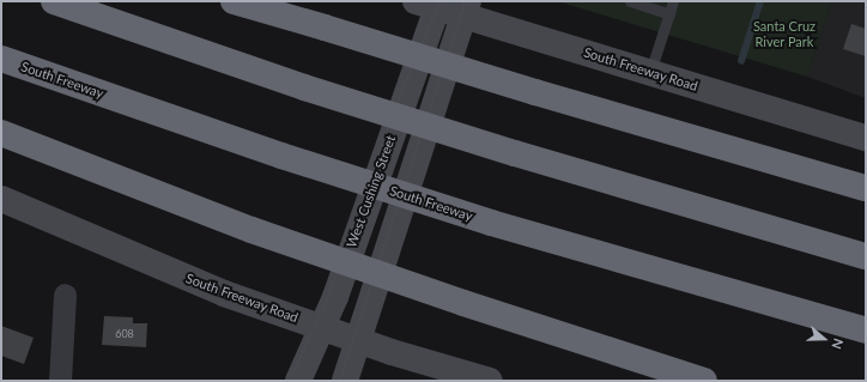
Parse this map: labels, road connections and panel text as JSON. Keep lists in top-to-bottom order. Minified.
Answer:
{"streets":{"highway":["South Freeway"],"main road":["South Freeway Road","West Cushing Street"]},"crossings":[["South Freeway Road","West Cushing Street"]],"parks":["Santa Cruz River Park"],"house_numbers":["608"],"north":"right"}
